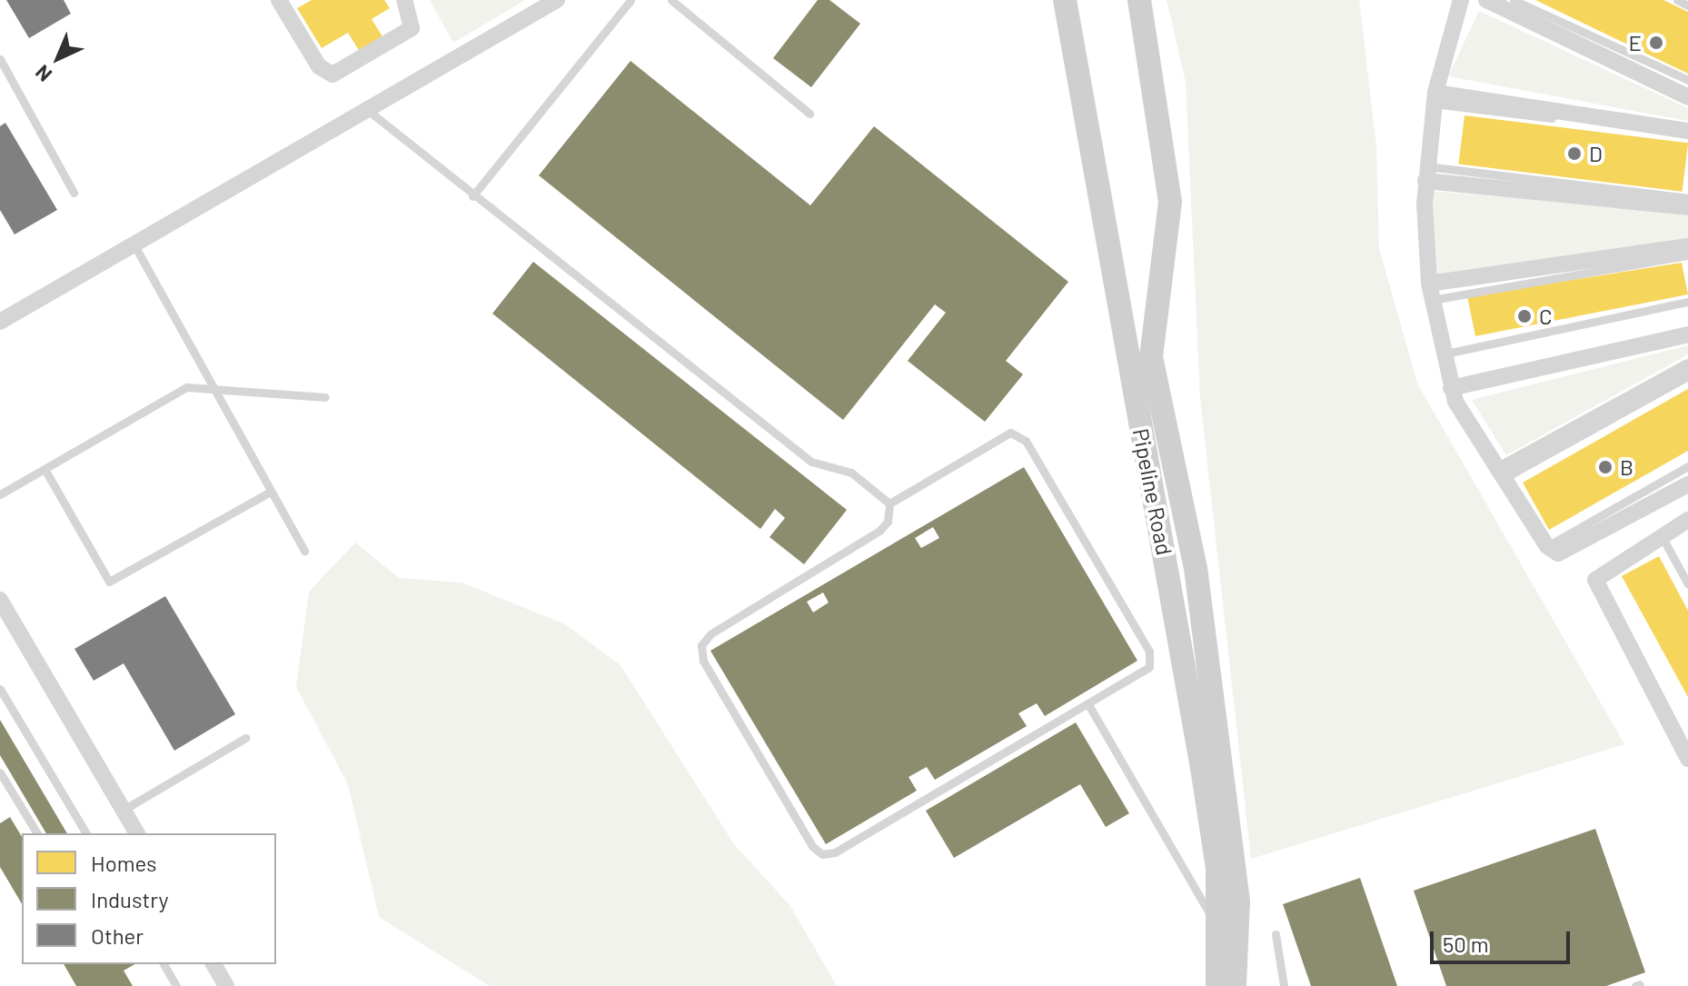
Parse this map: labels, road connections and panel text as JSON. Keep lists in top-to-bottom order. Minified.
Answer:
{"streets":{"main road":["Pipeline Road"]},"places":["E","D","C","B"],"legend":["Homes","Industry","Other"],"scale_bar":"50 m","north":"bottom left"}
